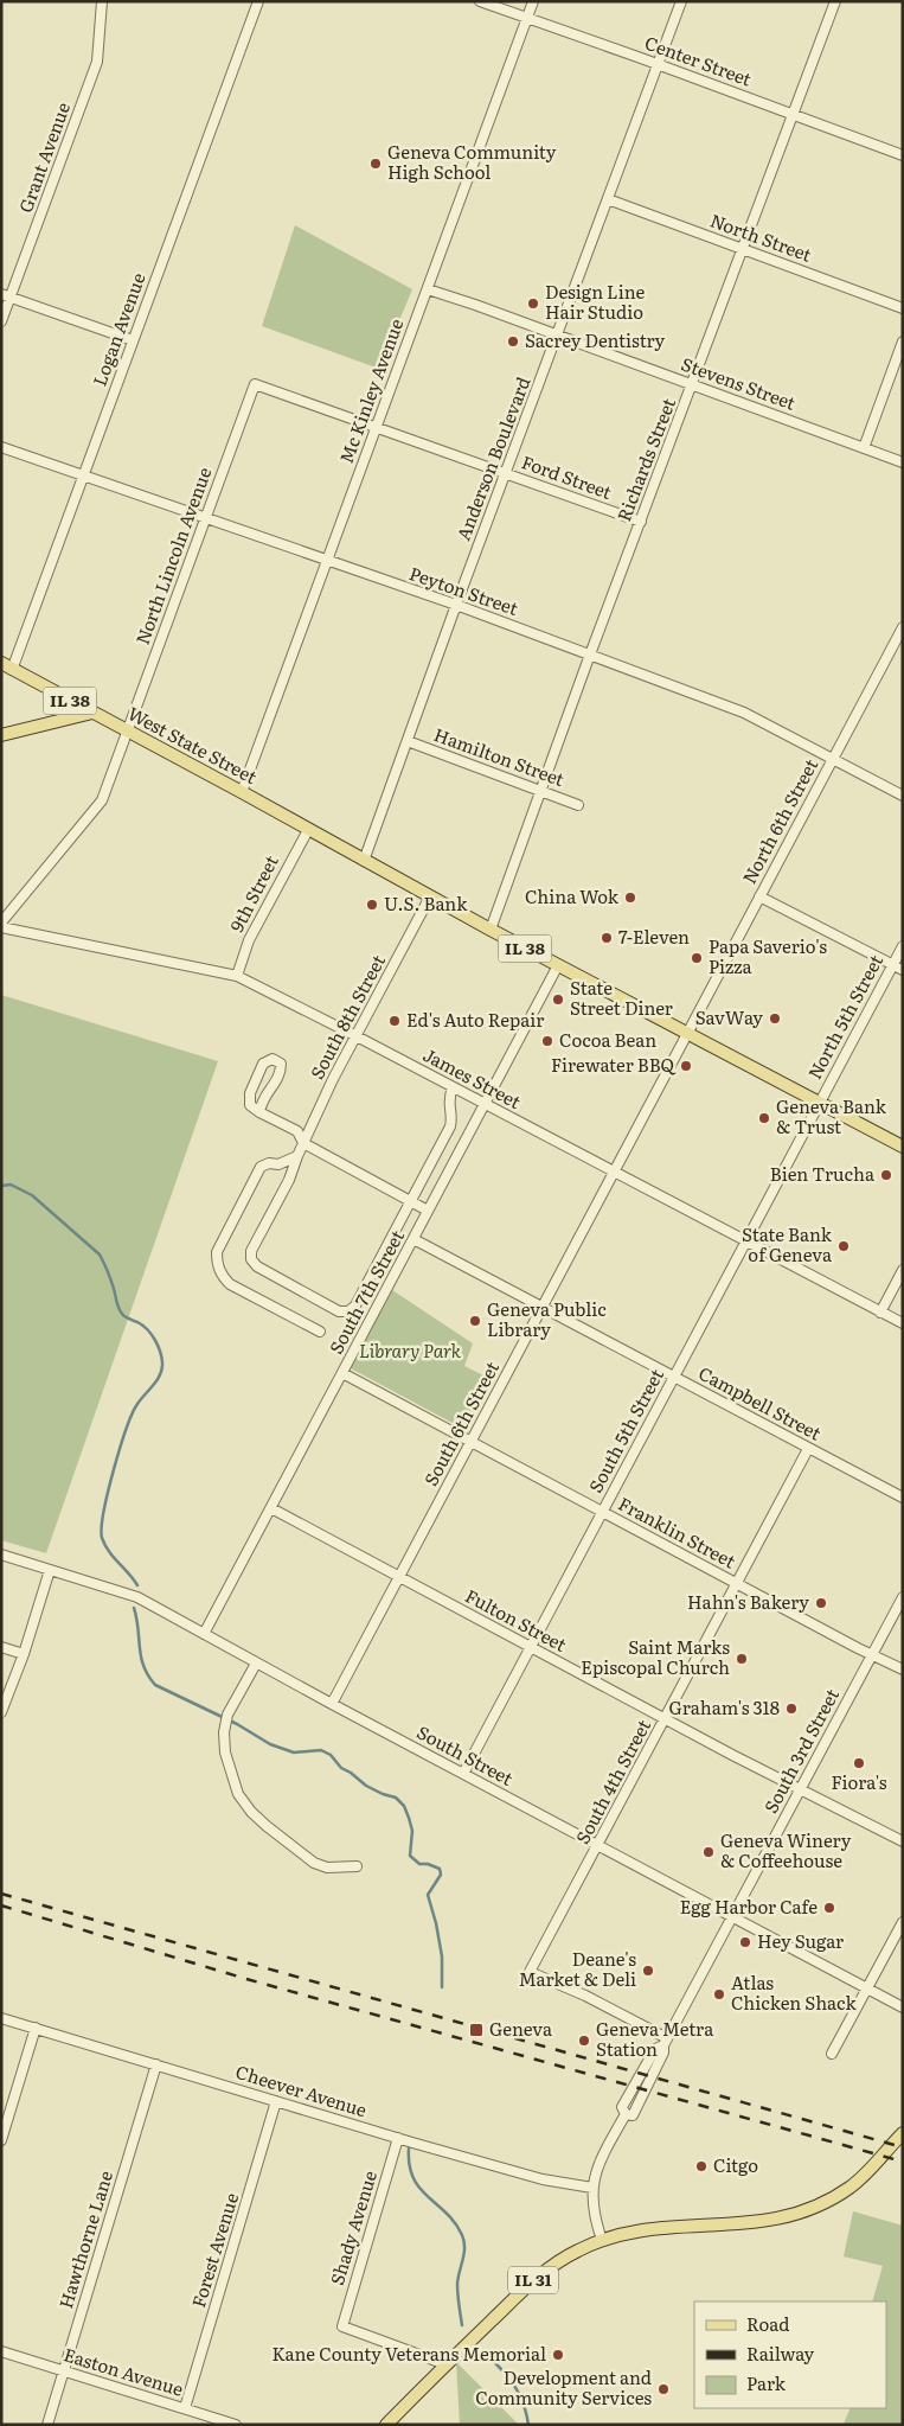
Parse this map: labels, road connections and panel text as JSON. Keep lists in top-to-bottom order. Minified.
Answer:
{"streets":{"main road":["IL 38","West State Street","IL 31"],"street":["Center Street","Grant Avenue","North Street","Logan Avenue","Stevens Street","Mc Kinley Avenue","Anderson Boulevard","Richards Street","Ford Street","North Lincoln Avenue","Peyton Street","Hamilton Street","North 6th Street","9th Street","South 8th Street","North 5th Street","James Street","South 7th Street","Campbell Street","South 6th Street","South 5th Street","Franklin Street","Fulton Street","South 3rd Street","South Street","South 4th Street","Cheever Avenue","Shady Avenue","Hawthorne Lane","Forest Avenue","Easton Avenue"]},"crossings":[["Center Street","Mc Kinley Avenue"],["Center Street","Anderson Boulevard"],["Center Street","Richards Street"],["North Street","Anderson Boulevard"],["North Street","Richards Street"],["Logan Avenue","Peyton Street"],["Logan Avenue","West State Street"],["Stevens Street","Mc Kinley Avenue"],["Stevens Street","Anderson Boulevard"],["Stevens Street","Richards Street"],["Mc Kinley Avenue","Ford Street"],["Mc Kinley Avenue","Peyton Street"],["Mc Kinley Avenue","West State Street"],["Anderson Boulevard","Ford Street"],["Anderson Boulevard","Peyton Street"],["Anderson Boulevard","IL 38"],["Anderson Boulevard","West State Street"],["Anderson Boulevard","Hamilton Street"],["Richards Street","Ford Street"],["Richards Street","Peyton Street"],["Richards Street","IL 38"],["Richards Street","Hamilton Street"],["Ford Street","North Lincoln Avenue"],["North Lincoln Avenue","Peyton Street"],["North Lincoln Avenue","West State Street"],["North Lincoln Avenue","James Street"],["Peyton Street","North 6th Street"],["IL 38","West State Street"],["IL 38","North 6th Street"],["IL 38","South 8th Street"],["IL 38","North 5th Street"],["IL 38","South 7th Street"],["IL 38","South 6th Street"],["IL 38","South 5th Street"],["West State Street","9th Street"],["North 6th Street","South 6th Street"],["9th Street","James Street"],["South 8th Street","James Street"],["North 5th Street","South 5th Street"],["James Street","South 7th Street"],["James Street","South 6th Street"],["James Street","South 5th Street"],["South 7th Street","Campbell Street"],["South 7th Street","Franklin Street"],["South 7th Street","Fulton Street"],["South 7th Street","South Street"],["Campbell Street","South 6th Street"],["Campbell Street","South 5th Street"],["Campbell Street","South 4th Street"],["South 6th Street","Franklin Street"],["South 6th Street","Fulton Street"],["South 6th Street","South Street"],["South 5th Street","Franklin Street"],["South 5th Street","Fulton Street"],["South 5th Street","South Street"],["Franklin Street","South 3rd Street"],["Franklin Street","South 4th Street"],["Fulton Street","South 3rd Street"],["Fulton Street","South 4th Street"],["South 3rd Street","South Street"],["South 3rd Street","South 4th Street"],["South 3rd Street","Cheever Avenue"],["South 3rd Street","IL 31"],["South Street","South 4th Street"],["Cheever Avenue","Shady Avenue"],["Cheever Avenue","Hawthorne Lane"],["Cheever Avenue","Forest Avenue"],["Shady Avenue","IL 31"],["Hawthorne Lane","Easton Avenue"],["Forest Avenue","Easton Avenue"]],"parks":["Library Park"],"places":{"other":["Geneva Community High School","Design Line Hair Studio","Sacrey Dentistry","China Wok","U.S. Bank","7-Eleven","Papa Saverio's Pizza","State Street Diner","SavWay","Ed's Auto Repair","Cocoa Bean","Firewater BBQ","Geneva Bank & Trust","Bien Trucha","State Bank of Geneva","Geneva Public Library","Hahn's Bakery","Saint Marks Episcopal Church","Graham's 318","Fiora's","Geneva Winery & Coffeehouse","Egg Harbor Cafe","Hey Sugar","Deane's Market & Deli","Atlas Chicken Shack","Geneva Metra Station","Citgo","Kane County Veterans Memorial","Development and Community Services"],"transit":["Geneva"]},"legend":["Road","Railway","Park"]}
